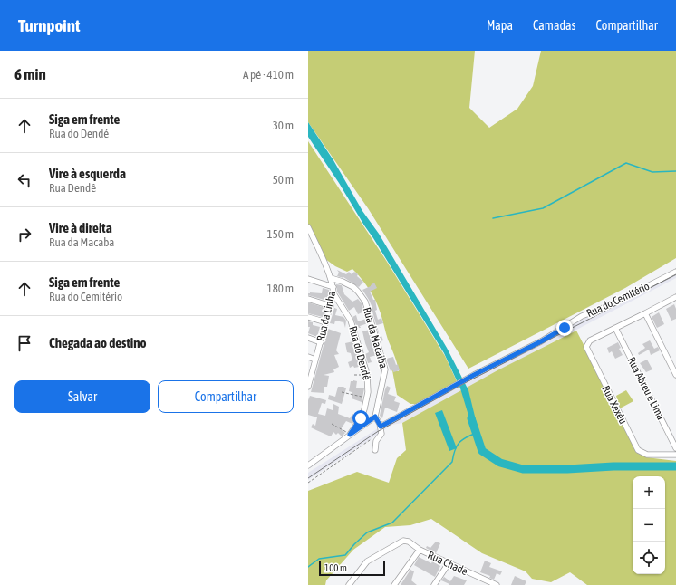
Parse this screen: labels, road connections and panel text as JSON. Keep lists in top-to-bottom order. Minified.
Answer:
{"streets":{"street":["Rua do Cemitério","Rua da Linha","Rua da Macaiba","Rua do Dendé","Rua Abreu e Lima","Rua Xexéu","Rua Chade"]},"crossings":[["Rua da Linha","Rua da Macaiba"],["Rua da Linha","Rua do Dendé"],["Rua Abreu e Lima","Rua Xexéu"]],"scale_bar":"100 m","page":{"header":"Turnpoint","nav":["Mapa","Camadas","Compartilhar"],"heading":["6 min","A pé · 410 m"],"list":[["Siga em frente","Rua do Dendé","30 m"],["Vire à esquerda","Rua Dendê","50 m"],["Vire à direita","Rua da Macaba","150 m"],["Siga em frente","Rua do Cemitério","180 m"],"Chegada ao destino"],"buttons":["Salvar","Compartilhar"],"map_buttons":["+","−"],"scale":"100 m"}}
